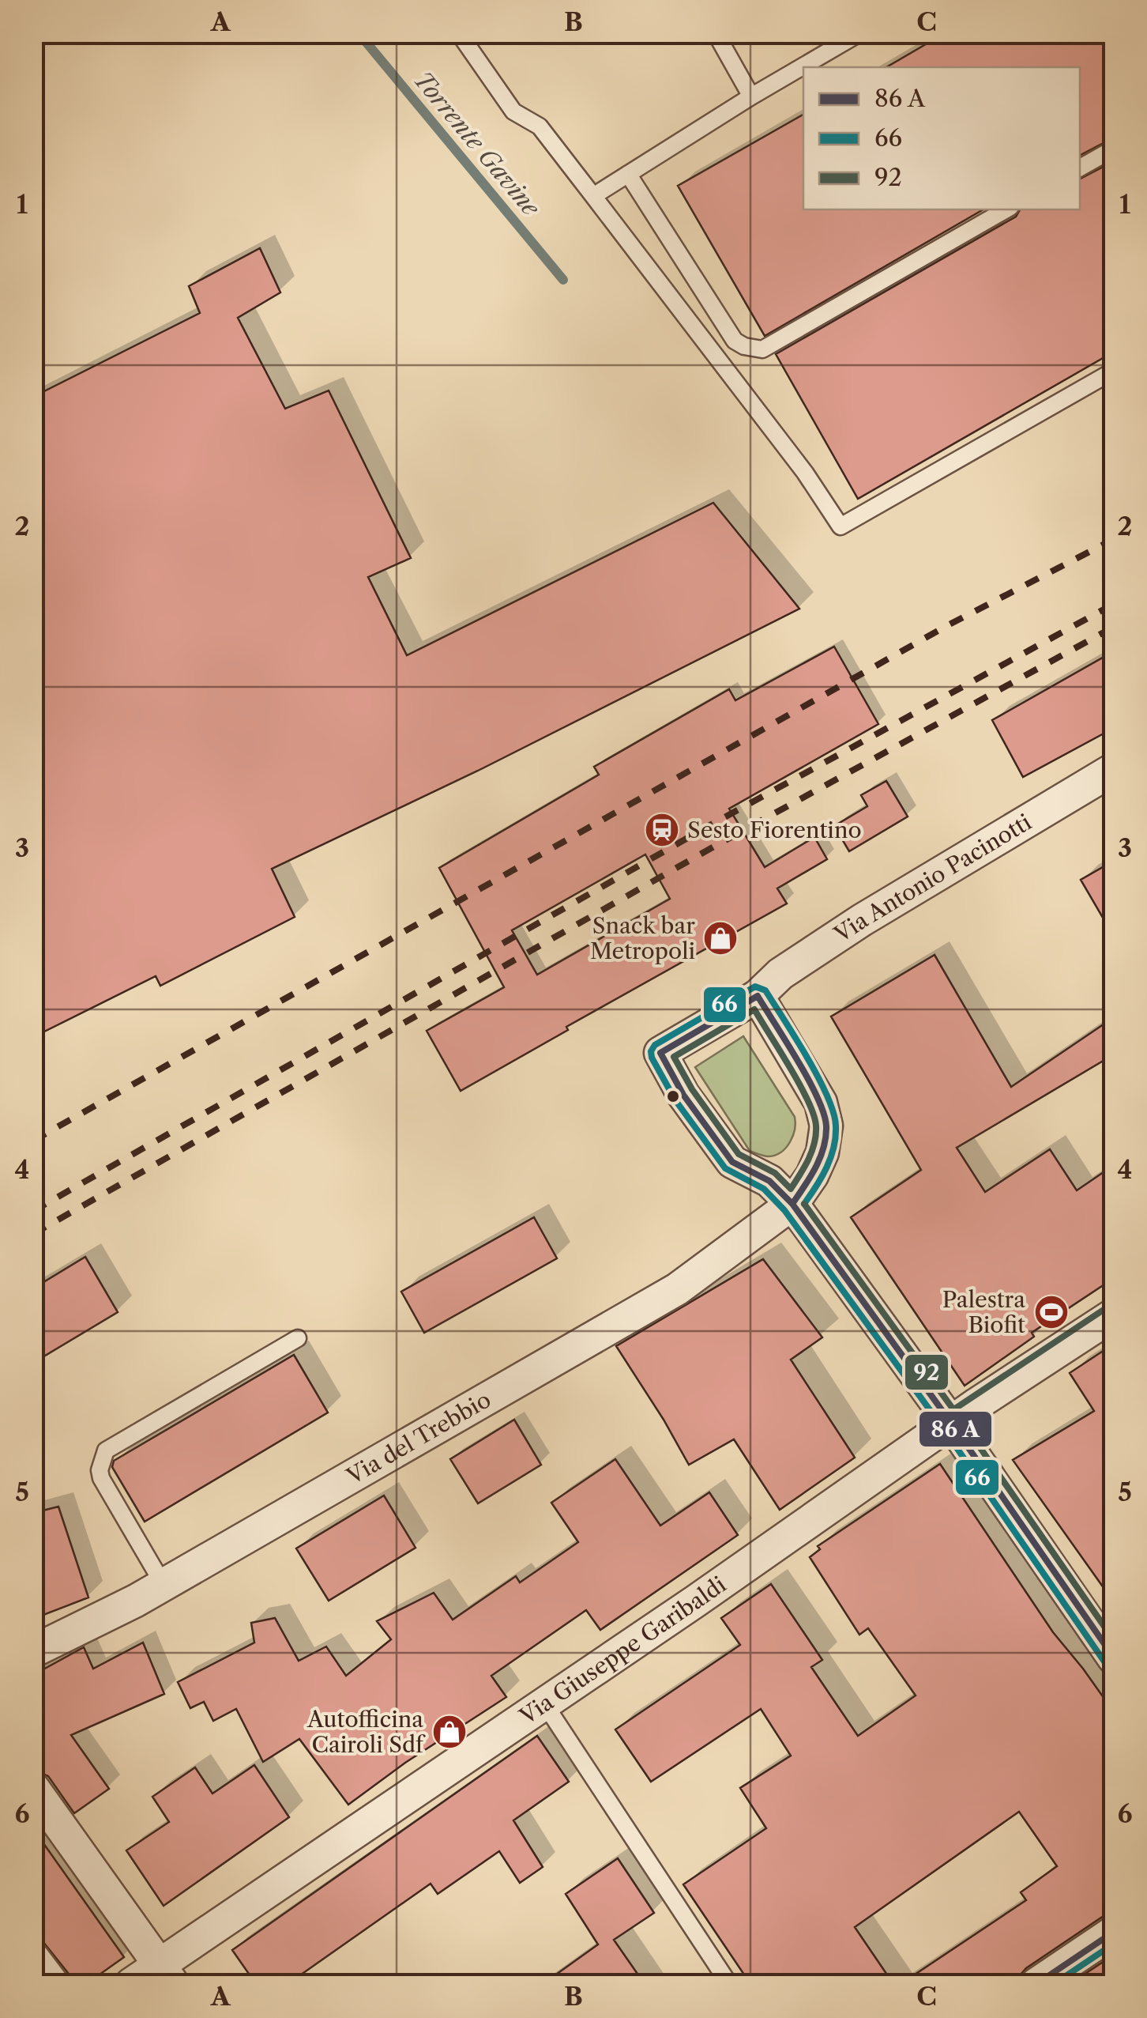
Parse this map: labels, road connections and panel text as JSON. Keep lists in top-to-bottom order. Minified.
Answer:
{"streets":{"street":["Via Antonio Pacinotti","Via del Trebbio","Via Giuseppe Garibaldi"]},"crossings":[["Via Antonio Pacinotti","Via del Trebbio"]],"water":["Torrente Gavine"],"places":{"station":["Sesto Fiorentino"],"shop":["Snack bar Metropoli","Autofficina Cairoli Sdf"],"sports":["Palestra Biofit"]},"lines":["transit line 66","transit line 92"],"legend":["86 A","66","92"],"grid":{"columns":["A","B","C"],"rows":["1","2","3","4","5","6"]}}
